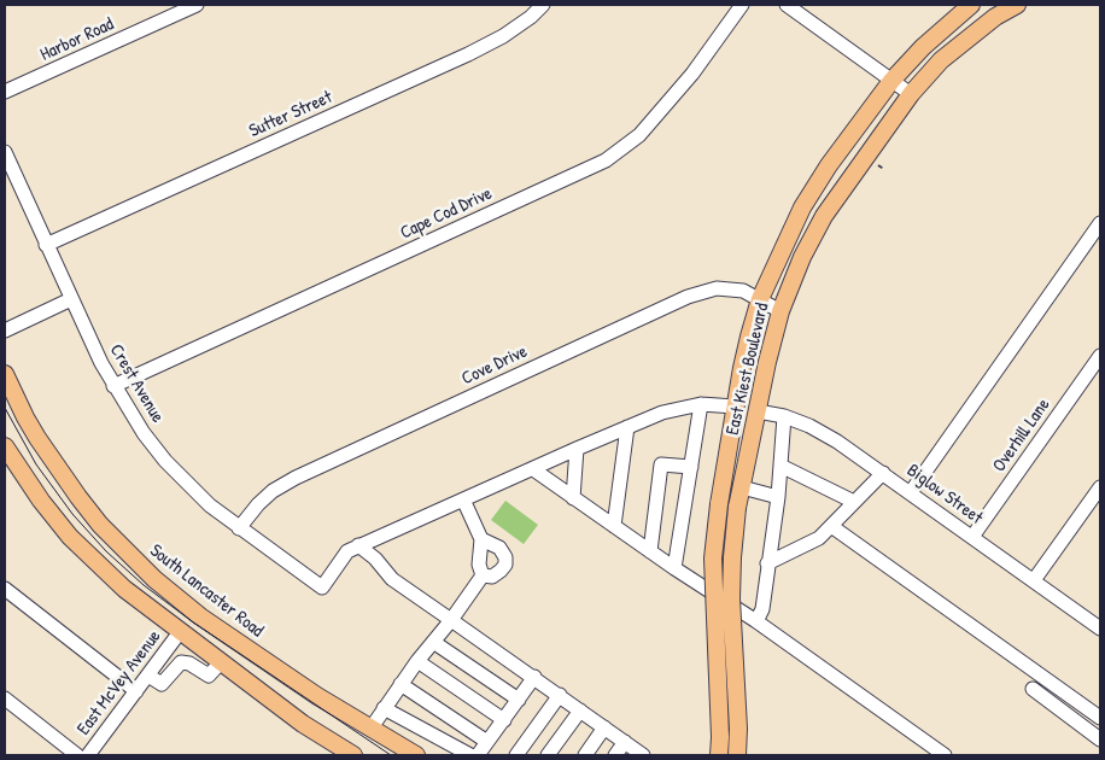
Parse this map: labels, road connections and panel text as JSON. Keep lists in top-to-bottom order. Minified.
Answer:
{"streets":{"main road":["East Kiest Boulevard","South Lancaster Road"],"street":["Harbor Road","Sutter Street","Cape Cod Drive","Cove Drive","Crest Avenue","Overhill Lane","Biglow Street","East McVey Avenue"]},"crossings":[["Sutter Street","Crest Avenue"],["Cape Cod Drive","Crest Avenue"],["Cove Drive","East Kiest Boulevard"],["Cove Drive","Crest Avenue"],["East Kiest Boulevard","Biglow Street"],["Overhill Lane","Biglow Street"]]}
